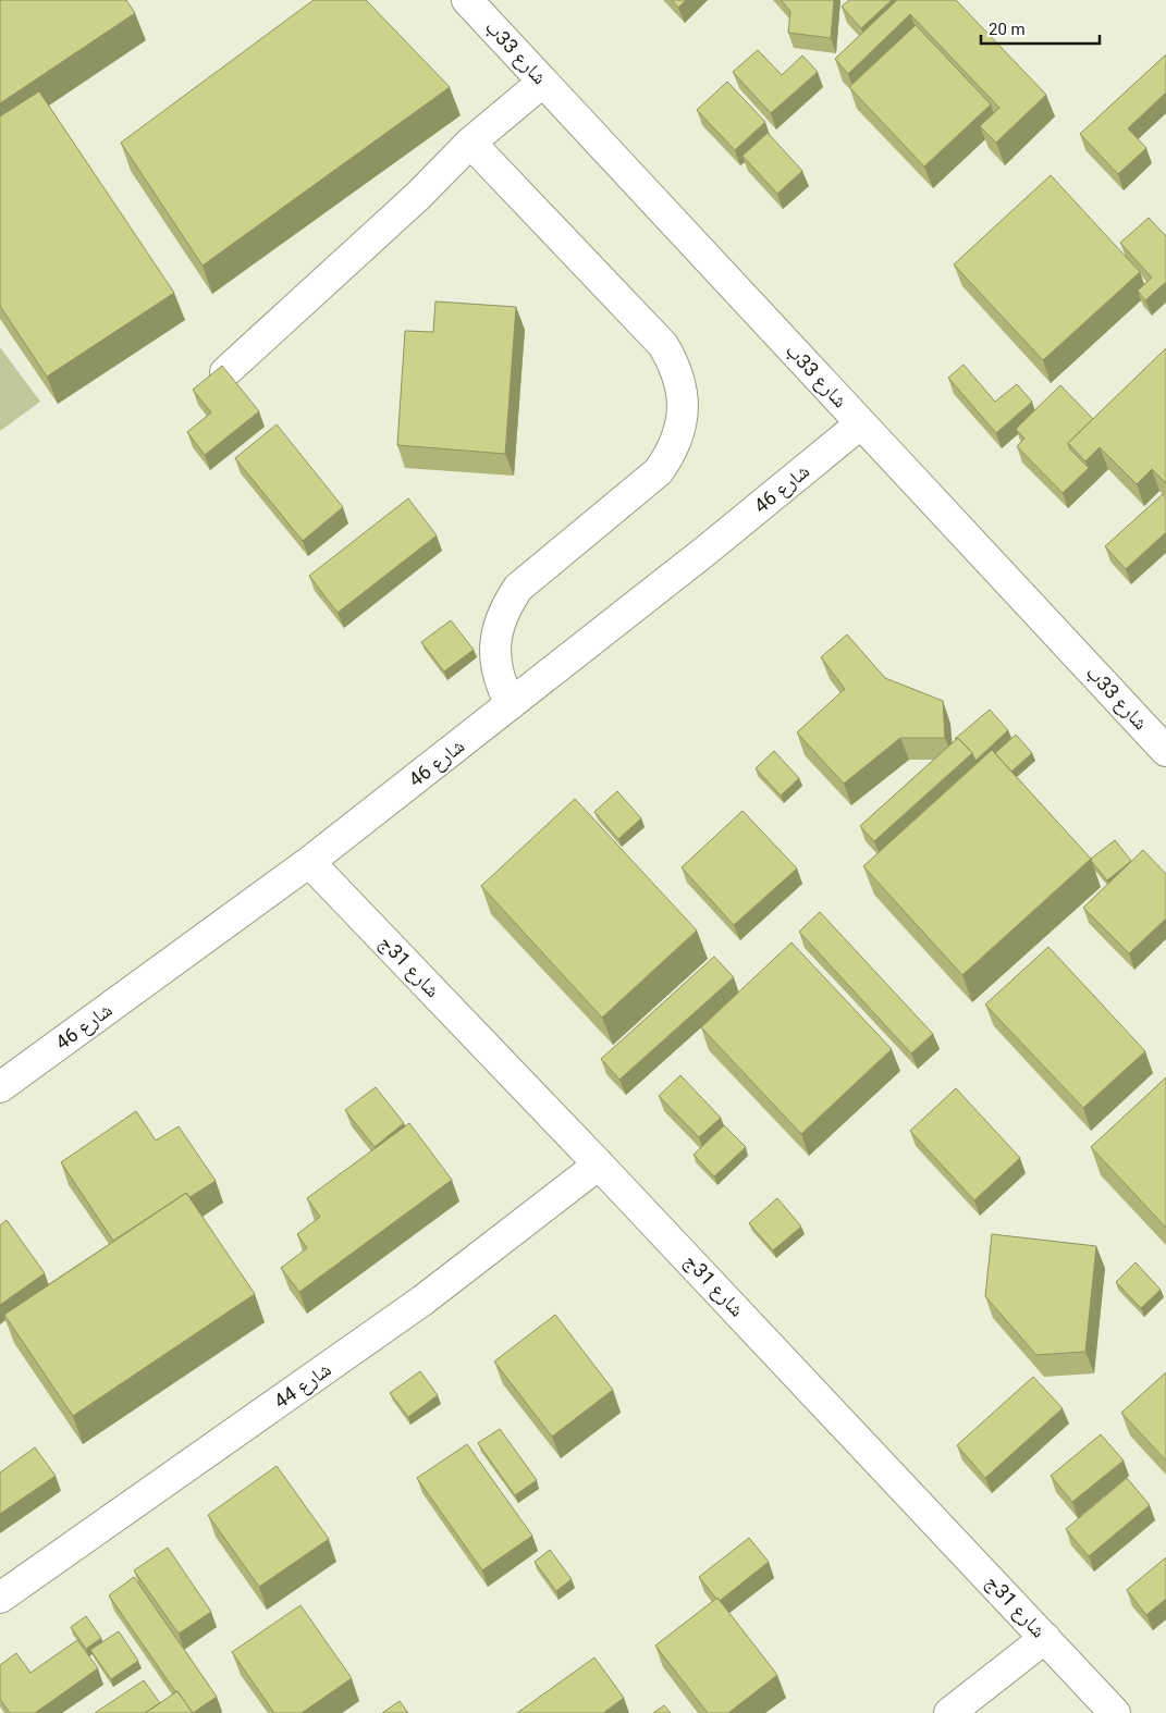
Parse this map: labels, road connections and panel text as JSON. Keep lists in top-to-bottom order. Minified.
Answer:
{"streets":{"street":["شارع 33ب","شارع 46","شارع 31ج","شارع 44"]},"crossings":[["شارع 33ب","شارع 46"],["شارع 46","شارع 31ج"],["شارع 31ج","شارع 44"]],"scale_bar":"20 m"}
